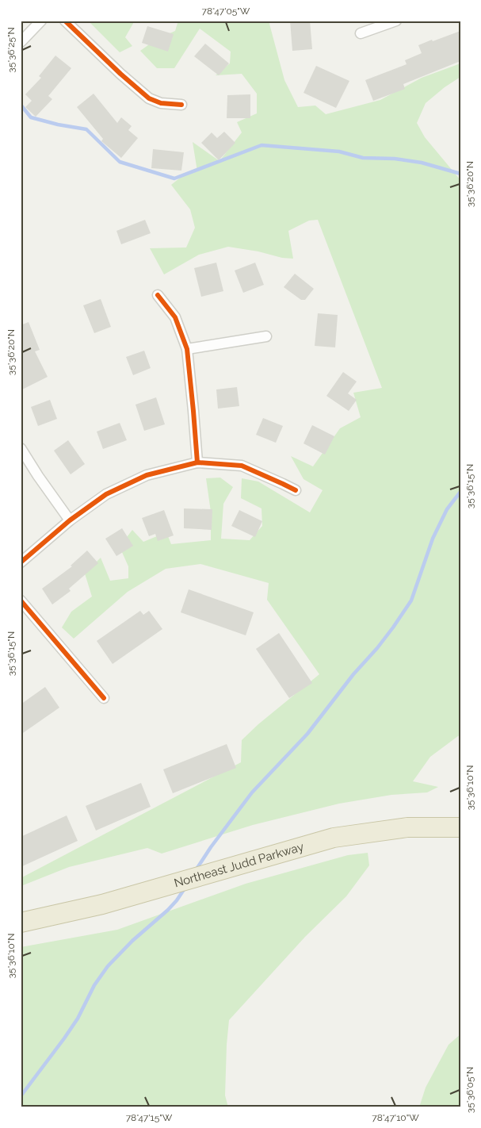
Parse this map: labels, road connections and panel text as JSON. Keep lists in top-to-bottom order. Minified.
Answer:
{"streets":{"highway":["Northeast Judd Parkway"]},"coordinates":["78°47'05\"W","35°36'25\"N","35°36'20\"N","35°36'15\"N","35°36'10\"N","35°36'05\"N","78°47'15\"W","78°47'10\"W"]}
